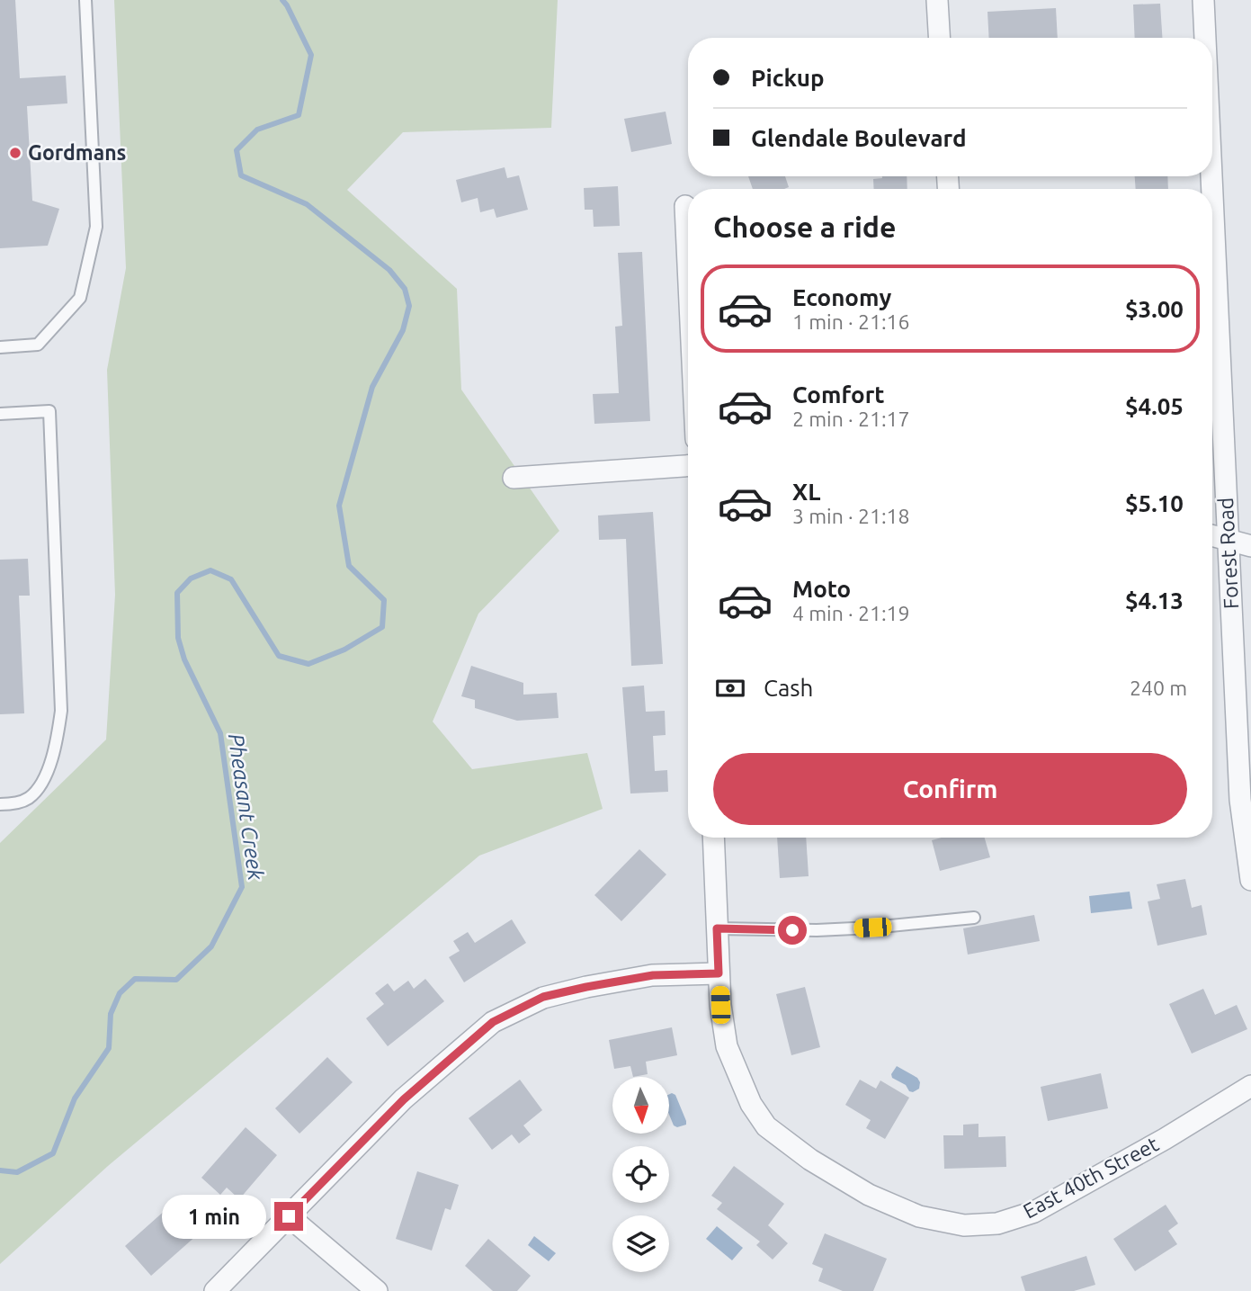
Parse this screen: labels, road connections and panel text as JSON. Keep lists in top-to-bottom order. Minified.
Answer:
{"streets":{"street":["Forest Road","East 40th Street"]},"water":["Pheasant Creek"],"places":["Gordmans"],"north":"bottom","page":{"banner":["Pickup","Glendale Boulevard"],"heading":"Choose a ride","list":[{"name":"Economy","note":"1 min · 21:16","value":"$3.00"},{"name":"Comfort","note":"2 min · 21:17","value":"$4.05"},{"name":"XL","note":"3 min · 21:18","value":"$5.10"},{"name":"Moto","note":"4 min · 21:19","value":"$4.13"}],"pay":["Cash","240 m"],"buttons":"Confirm","bubble":"1 min"}}
